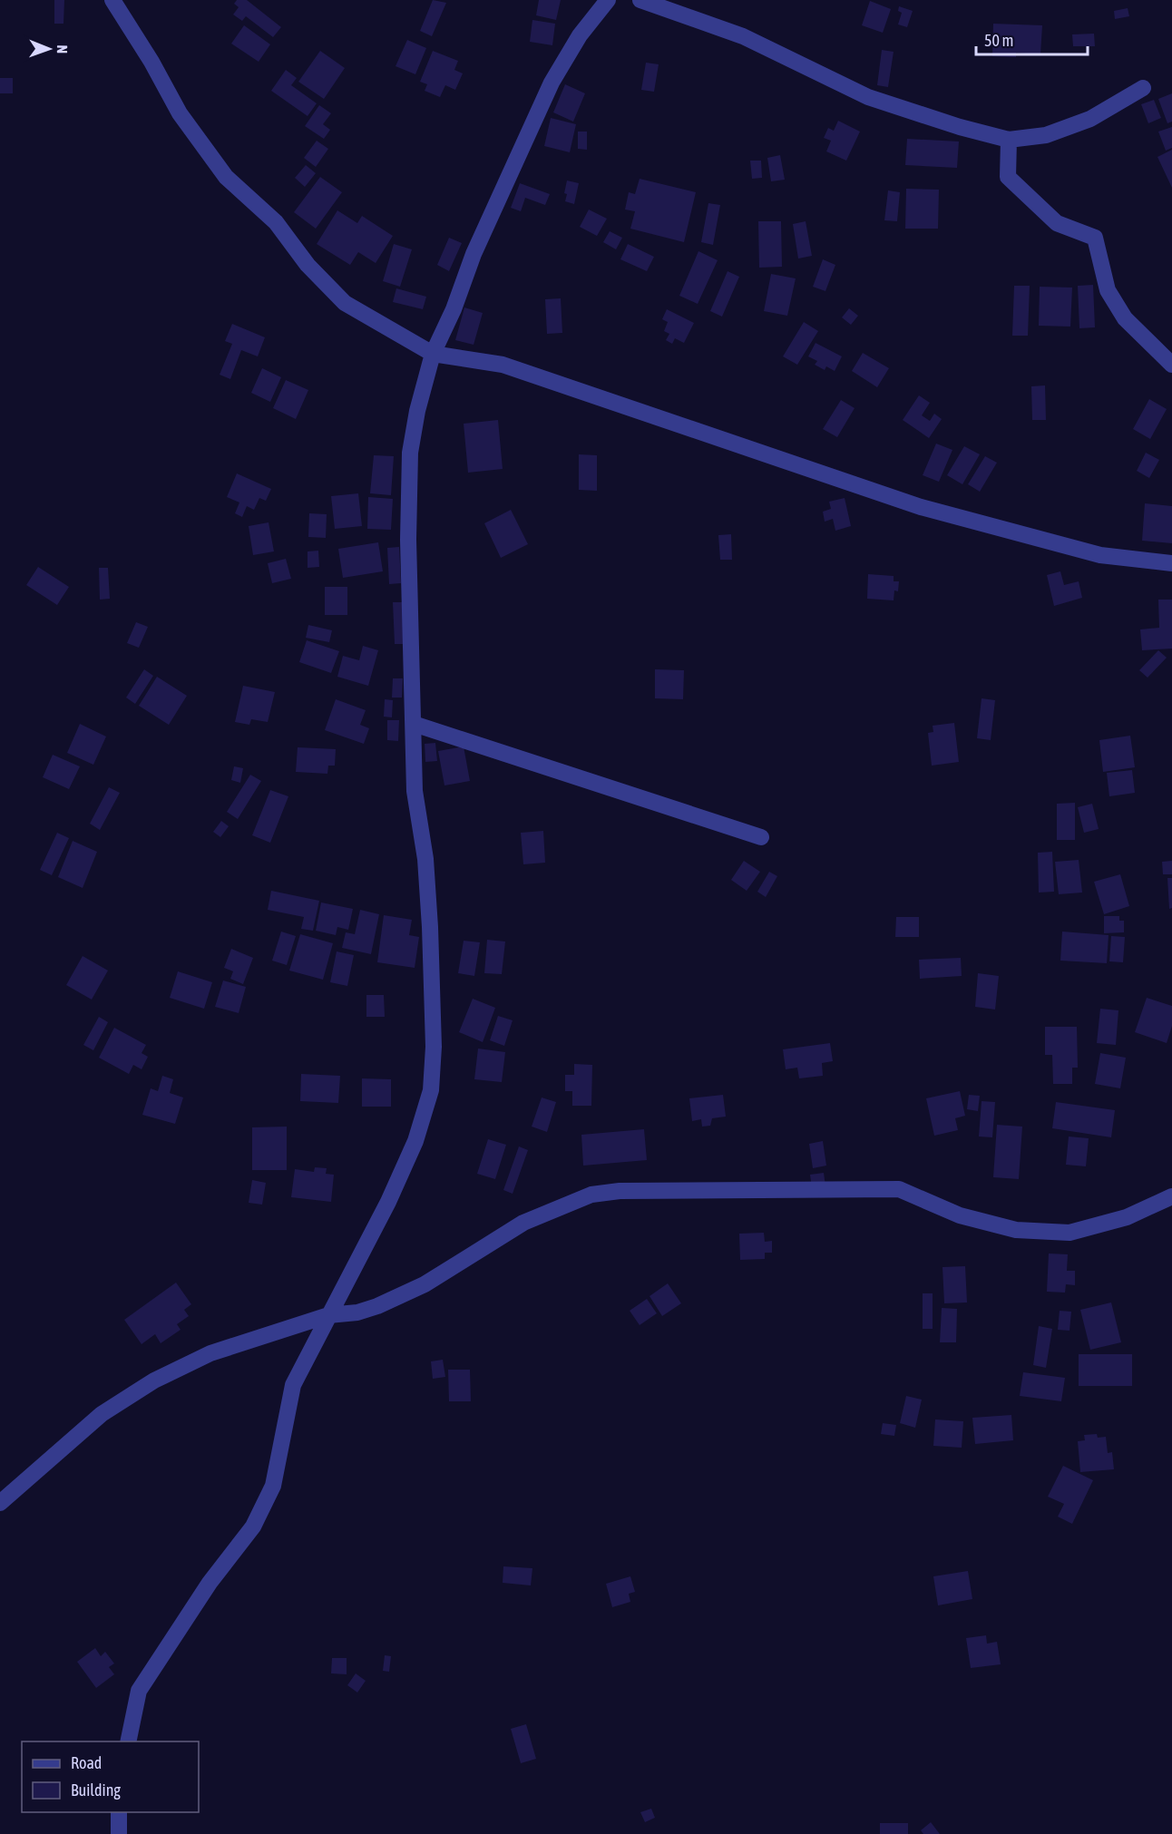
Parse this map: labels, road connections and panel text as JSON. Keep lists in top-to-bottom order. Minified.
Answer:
{"legend":["Road","Building"],"scale_bar":"50 m","north":"right"}
